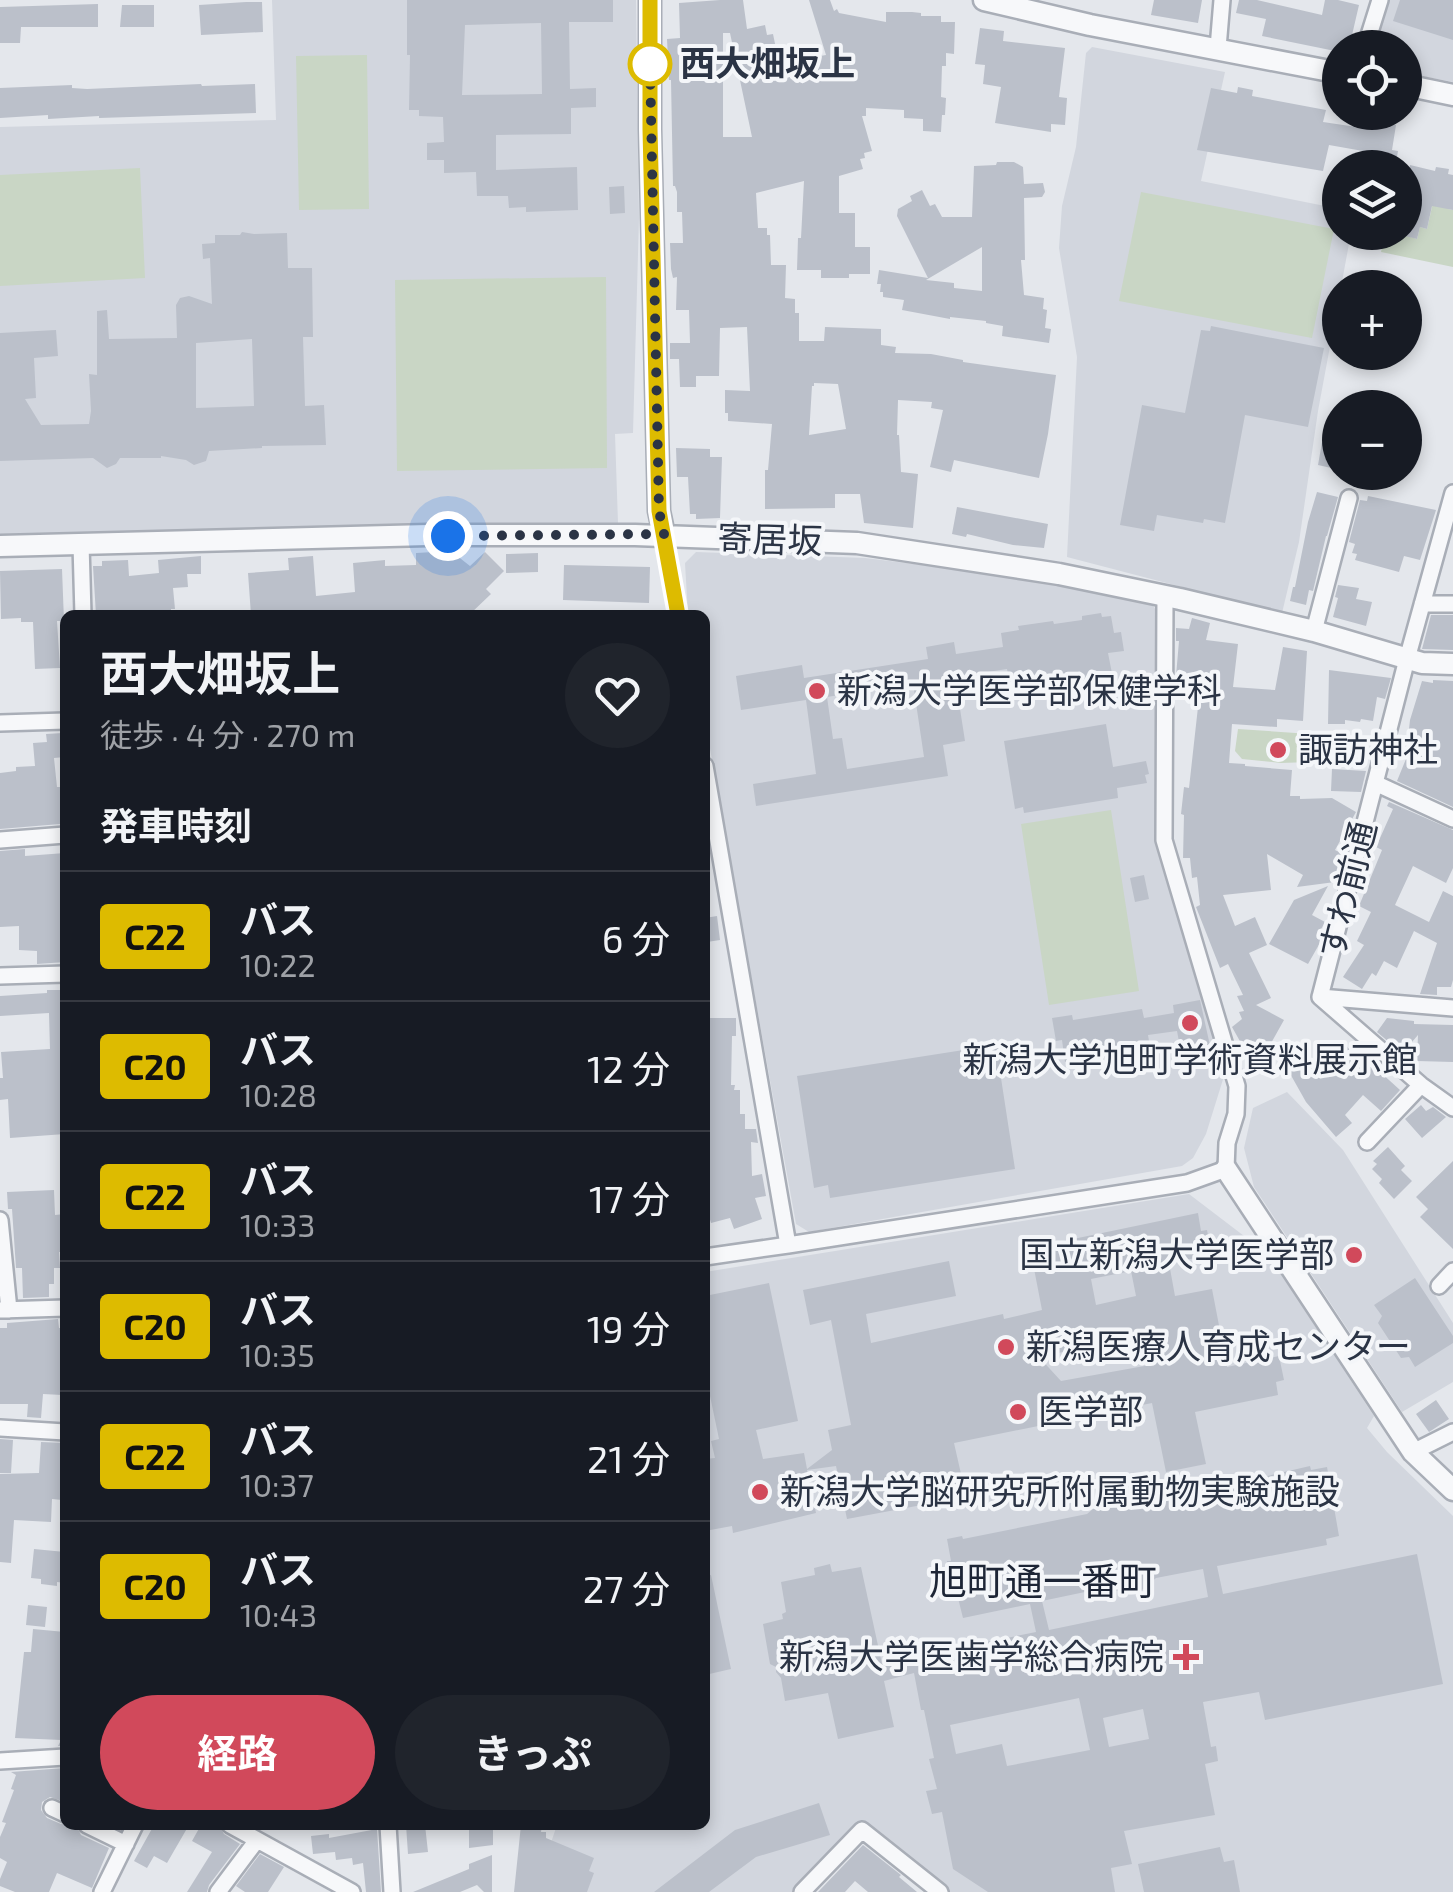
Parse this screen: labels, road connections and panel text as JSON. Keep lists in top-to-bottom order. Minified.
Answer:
{"streets":{"street":["寄居坂","すわ前通"]},"crossings":[["寄居坂","すわ前通"]],"districts":["旭町通一番町"],"places":{"other":["西大畑坂上","新潟大学医学部保健学科","諏訪神社","新潟大学旭町学術資料展示館","国立新潟大学医学部","新潟医療人育成センター","医学部","新潟大学脳研究所附属動物実験施設"],"health":["新潟大学医歯学総合病院"]},"lines":["bus line C22"],"page":{"map_buttons":["+","−"],"heading":[["西大畑坂上","徒歩 · 4 分 · 270 m"],"発車時刻"],"list":[{"mark":"C22","name":"バス","note":"10:22","value":"6 分"},{"mark":"C20","name":"バス","note":"10:28","value":"12 分"},{"mark":"C22","name":"バス","note":"10:33","value":"17 分"},{"mark":"C20","name":"バス","note":"10:35","value":"19 分"},{"mark":"C22","name":"バス","note":"10:37","value":"21 分"},{"mark":"C20","name":"バス","note":"10:43","value":"27 分"}],"buttons":["経路","きっぷ"]}}
